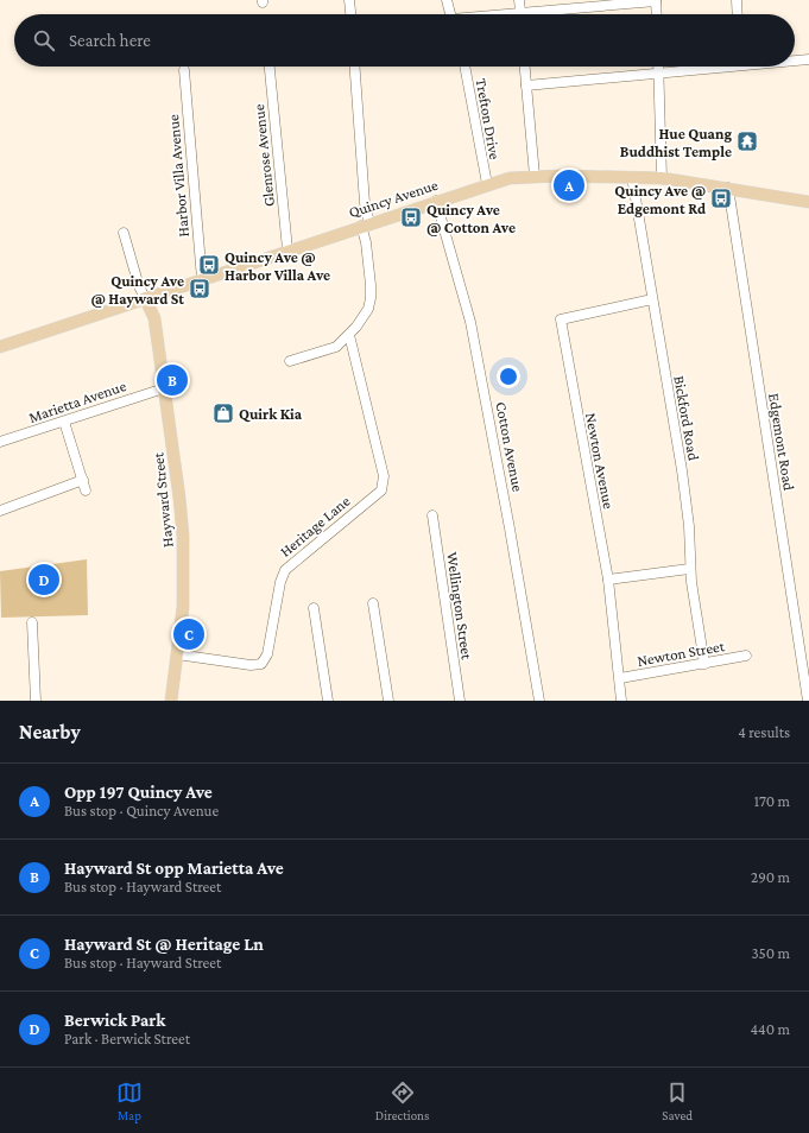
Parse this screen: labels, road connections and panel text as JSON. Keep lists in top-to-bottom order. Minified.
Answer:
{"streets":{"main road":["Quincy Avenue","Hayward Street"],"street":["Trefton Drive","Glenrose Avenue","Harbor Villa Avenue","Marietta Avenue","Bickford Road","Edgemont Road","Cotton Avenue","Newton Avenue","Heritage Lane","Wellington Street","Newton Street"]},"crossings":[["Trefton Drive","Quincy Avenue"],["Glenrose Avenue","Quincy Avenue"],["Harbor Villa Avenue","Quincy Avenue"],["Quincy Avenue","Bickford Road"],["Quincy Avenue","Edgemont Road"],["Quincy Avenue","Cotton Avenue"],["Quincy Avenue","Hayward Street"],["Marietta Avenue","Hayward Street"],["Bickford Road","Newton Avenue"],["Bickford Road","Newton Street"],["Newton Avenue","Newton Street"],["Hayward Street","Heritage Lane"]],"places":{"temple":["Hue Quang Buddhist Temple"],"bus stop":["Quincy Ave @ Edgemont Rd","Quincy Ave @ Cotton Ave","Quincy Ave @ Harbor Villa Ave","Quincy Ave @ Hayward St"],"shop":["Quirk Kia"]},"page":{"search":"Search here","pins":["A","B","D","C"],"heading":["Nearby","4 results"],"list":[{"mark":"A","name":"Opp 197 Quincy Ave","note":"Bus stop · Quincy Avenue","value":"170 m"},{"mark":"B","name":"Hayward St opp Marietta Ave","note":"Bus stop · Hayward Street","value":"290 m"},{"mark":"C","name":"Hayward St @ Heritage Ln","note":"Bus stop · Hayward Street","value":"350 m"},{"mark":"D","name":"Berwick Park","note":"Park · Berwick Street","value":"440 m"}],"nav":["Map","Directions","Saved"]}}
